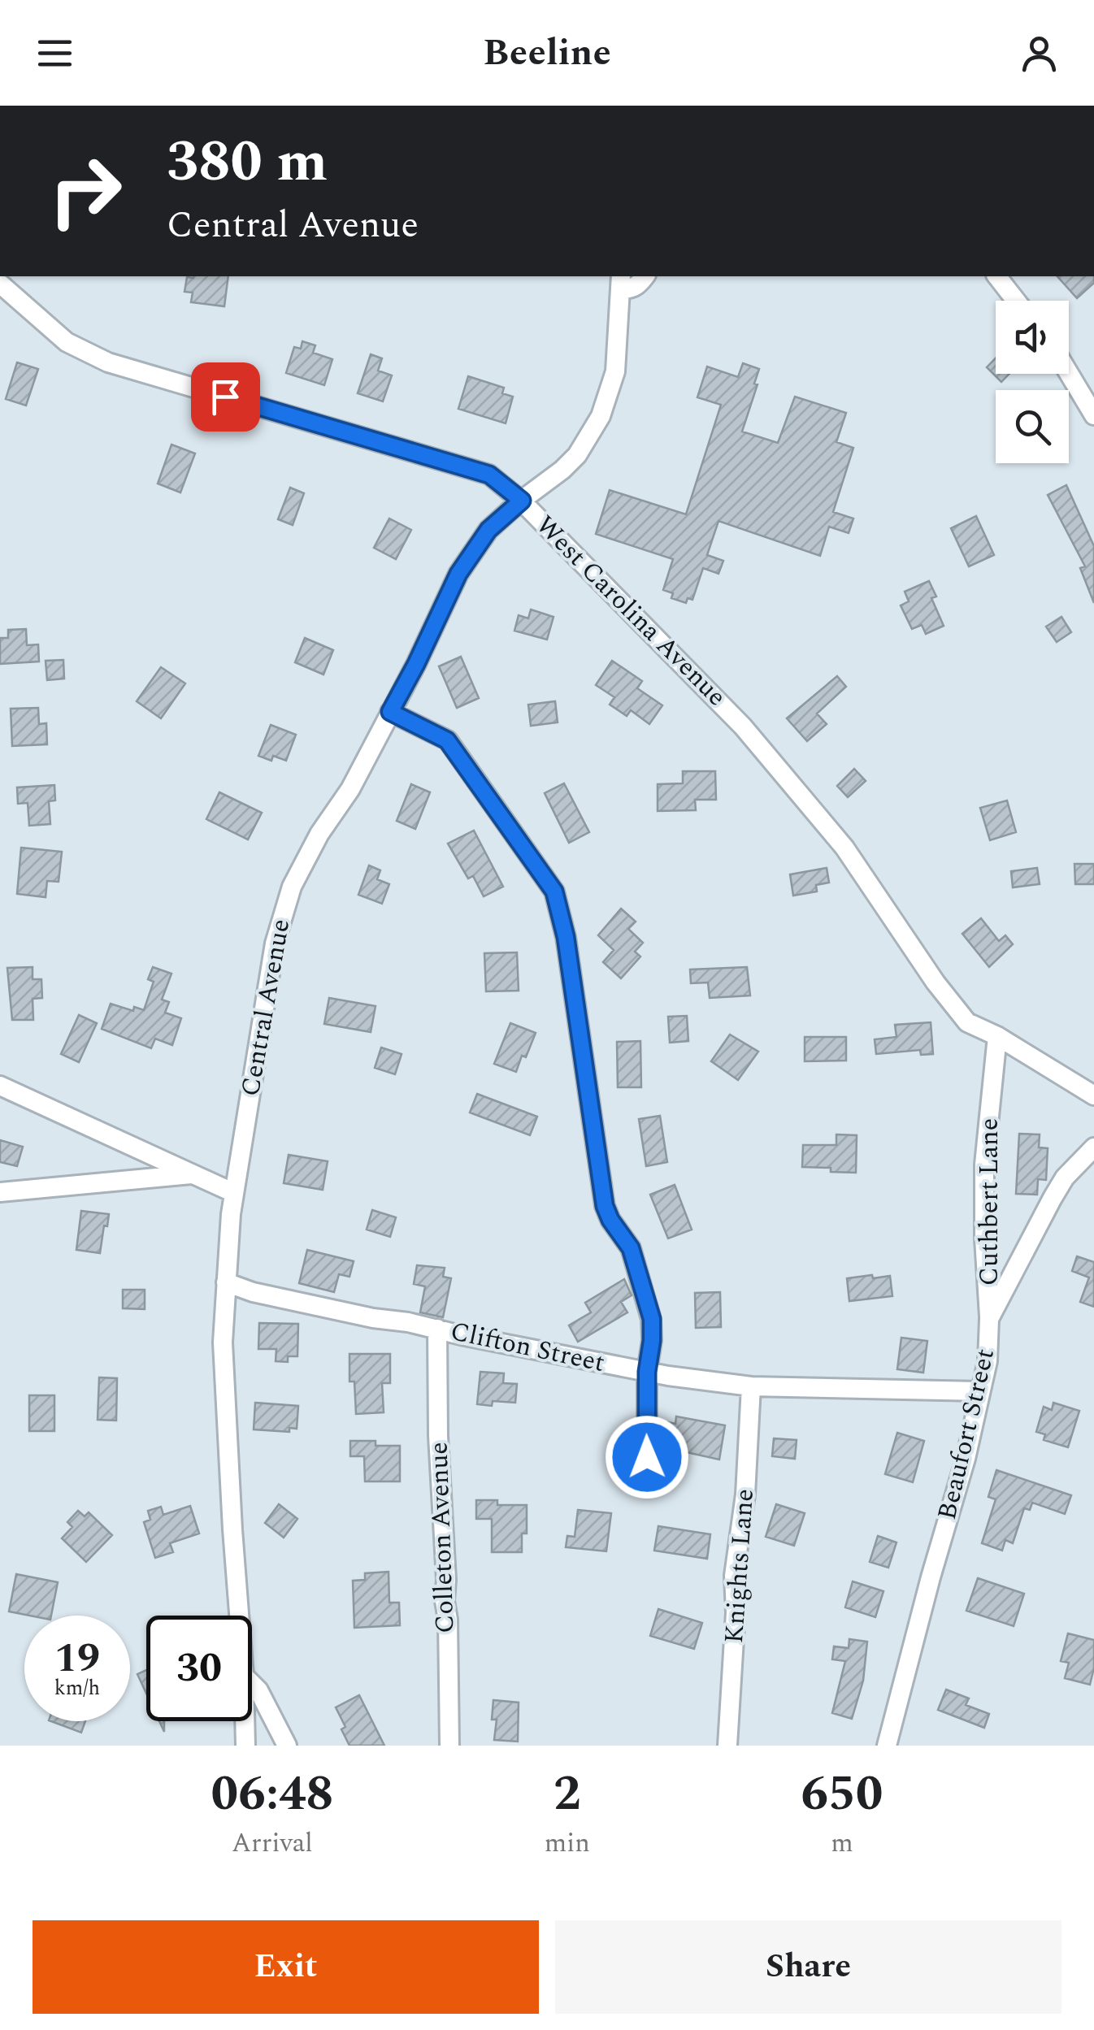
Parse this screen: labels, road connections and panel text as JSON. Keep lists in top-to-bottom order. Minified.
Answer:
{"streets":{"street":["West Carolina Avenue","Central Avenue","Cuthbert Lane","Clifton Street","Beaufort Street","Colleton Avenue","Knights Lane"]},"crossings":[["West Carolina Avenue","Central Avenue"],["West Carolina Avenue","Cuthbert Lane"],["Central Avenue","Clifton Street"],["Cuthbert Lane","Beaufort Street"],["Clifton Street","Beaufort Street"],["Clifton Street","Colleton Avenue"],["Clifton Street","Knights Lane"]],"page":{"header":"Beeline","turn":["380 m","Central Avenue"],"speed":"19 km/h","limit":"30","eta":["06:48","Arrival","2","min","650","m"],"buttons":["Exit","Share"]}}
